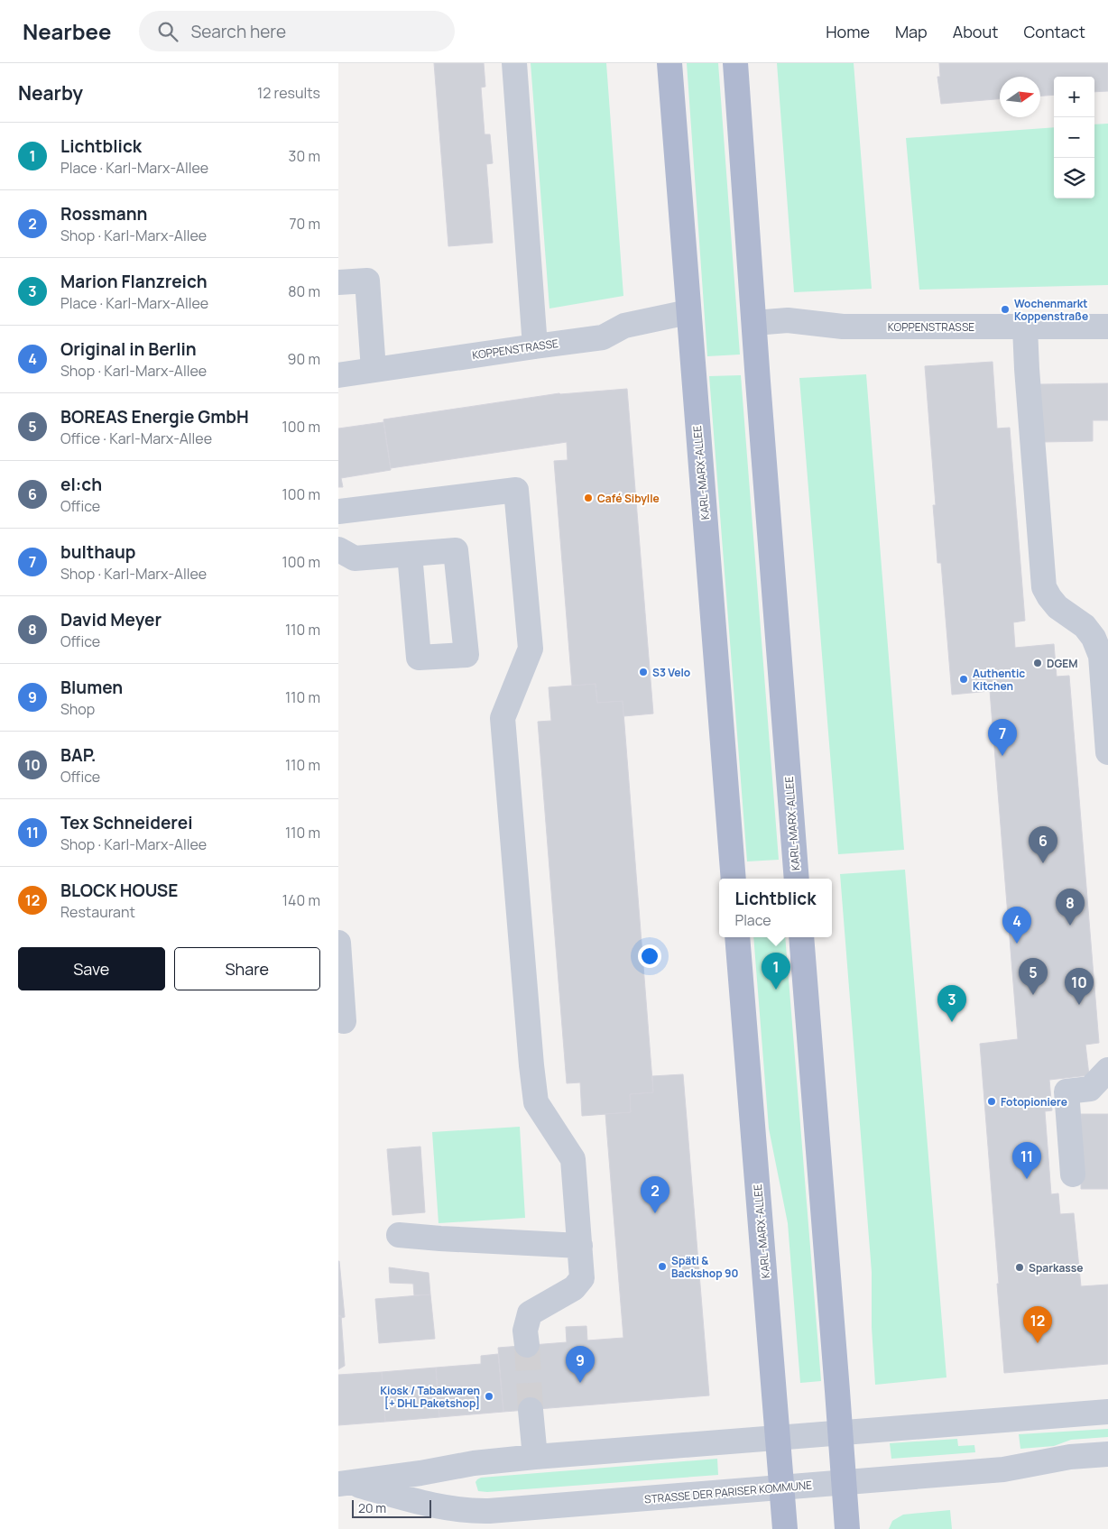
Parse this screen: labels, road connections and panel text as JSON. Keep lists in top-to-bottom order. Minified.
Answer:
{"streets":{"main road":["KARL-MARX-ALLEE"],"street":["KOPPENSTRASSE","STRASSE DER PARISER KOMMUNE"]},"crossings":[["KOPPENSTRASSE","KARL-MARX-ALLEE"],["KARL-MARX-ALLEE","STRASSE DER PARISER KOMMUNE"]],"places":["Wochenmarkt Koppenstraße","Café Sibylle","DGEM","S3 Velo","Authentic Kitchen","Fotopioniere","Späti & Backshop 90","Sparkasse","Kiosk / Tabakwaren [+ DHL Paketshop]"],"scale_bar":"20 m","north":"right","page":{"header":"Nearbee","search":"Search here","nav":["Home","Map","About","Contact"],"heading":["Nearby","12 results"],"map_buttons":["+","−"],"list":[{"mark":"1","name":"Lichtblick","note":"Place · Karl-Marx-Allee","value":"30 m"},{"mark":"2","name":"Rossmann","note":"Shop · Karl-Marx-Allee","value":"70 m"},{"mark":"3","name":"Marion Flanzreich","note":"Place · Karl-Marx-Allee","value":"80 m"},{"mark":"4","name":"Original in Berlin","note":"Shop · Karl-Marx-Allee","value":"90 m"},{"mark":"5","name":"BOREAS Energie GmbH","note":"Office · Karl-Marx-Allee","value":"100 m"},{"mark":"6","name":"el:ch","note":"Office","value":"100 m"},{"mark":"7","name":"bulthaup","note":"Shop · Karl-Marx-Allee","value":"100 m"},{"mark":"8","name":"David Meyer","note":"Office","value":"110 m"},{"mark":"9","name":"Blumen","note":"Shop","value":"110 m"},{"mark":"10","name":"BAP.","note":"Office","value":"110 m"},{"mark":"11","name":"Tex Schneiderei","note":"Shop · Karl-Marx-Allee","value":"110 m"},{"mark":"12","name":"BLOCK HOUSE","note":"Restaurant","value":"140 m"}],"pins":["7","6","8","4","1","5","10","3","11","2","12","9"],"popup":["Lichtblick","Place"],"buttons":["Save","Share"],"scale":"20 m"}}
